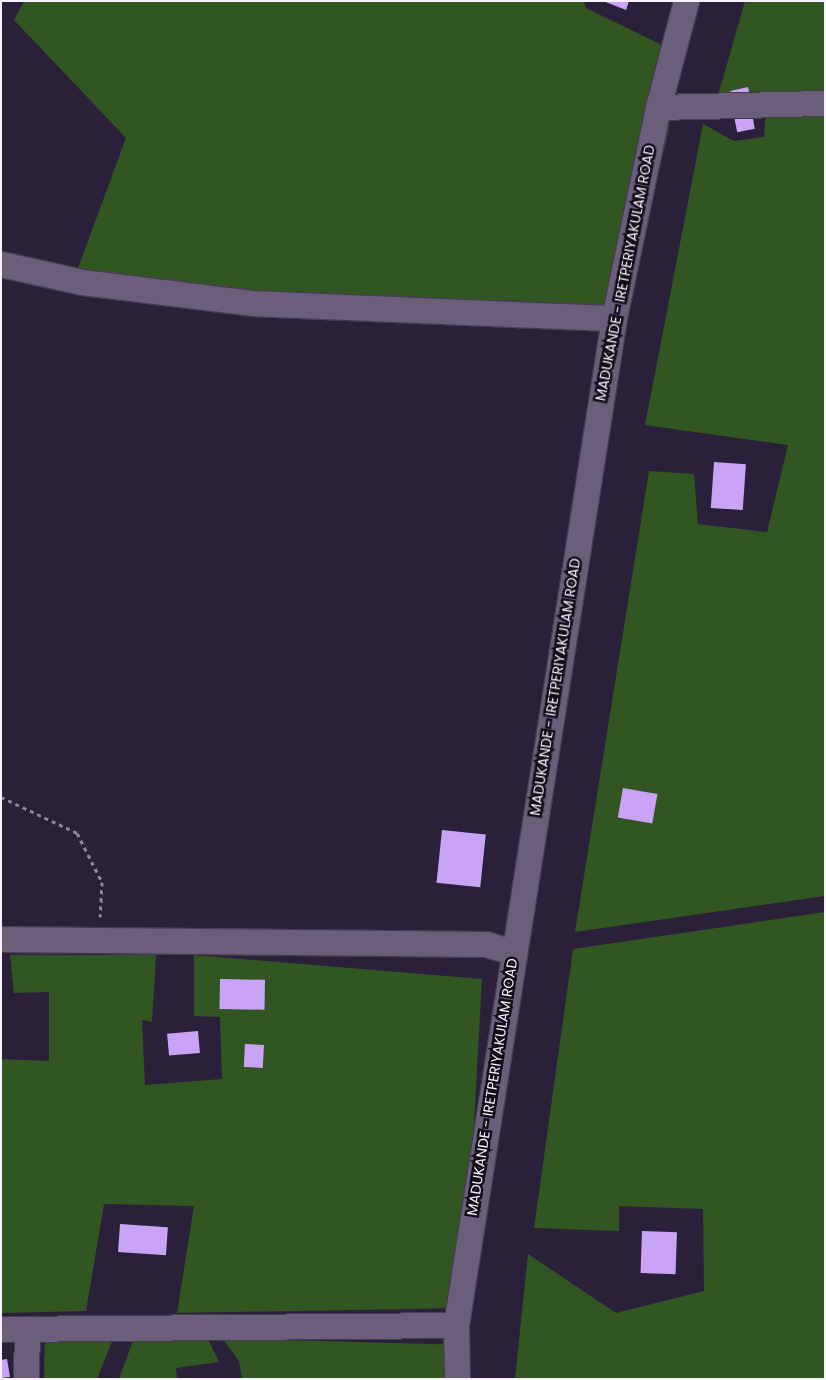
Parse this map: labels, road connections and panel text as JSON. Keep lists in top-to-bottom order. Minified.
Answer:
{"streets":{"street":["MADUKANDE - IRETPERIYAKULAM ROAD"]}}
